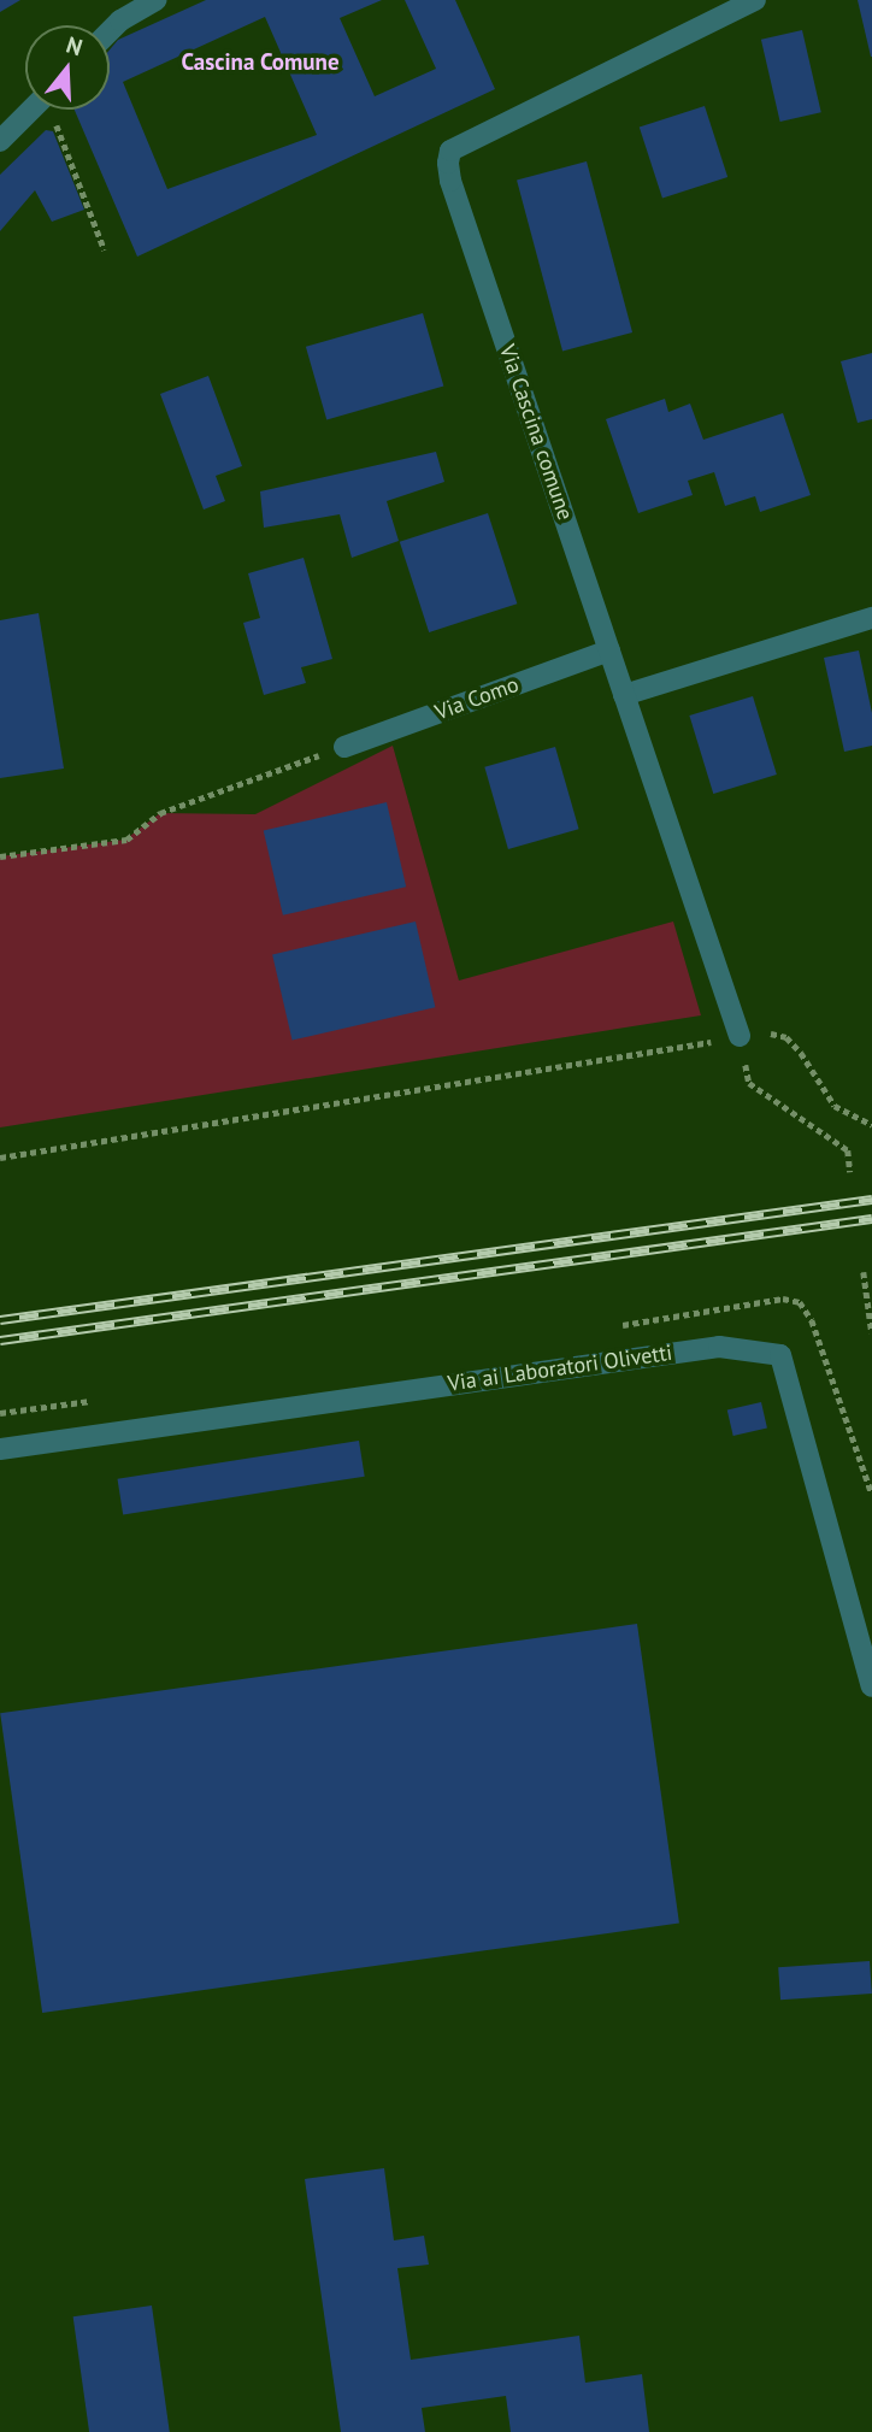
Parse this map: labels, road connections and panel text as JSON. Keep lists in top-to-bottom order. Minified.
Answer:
{"streets":{"street":["Via Cascina comune","Via Como","Via ai Laboratori Olivetti"]},"crossings":[["Via Cascina comune","Via Como"]],"districts":["Cascina Comune"],"north":"top"}
